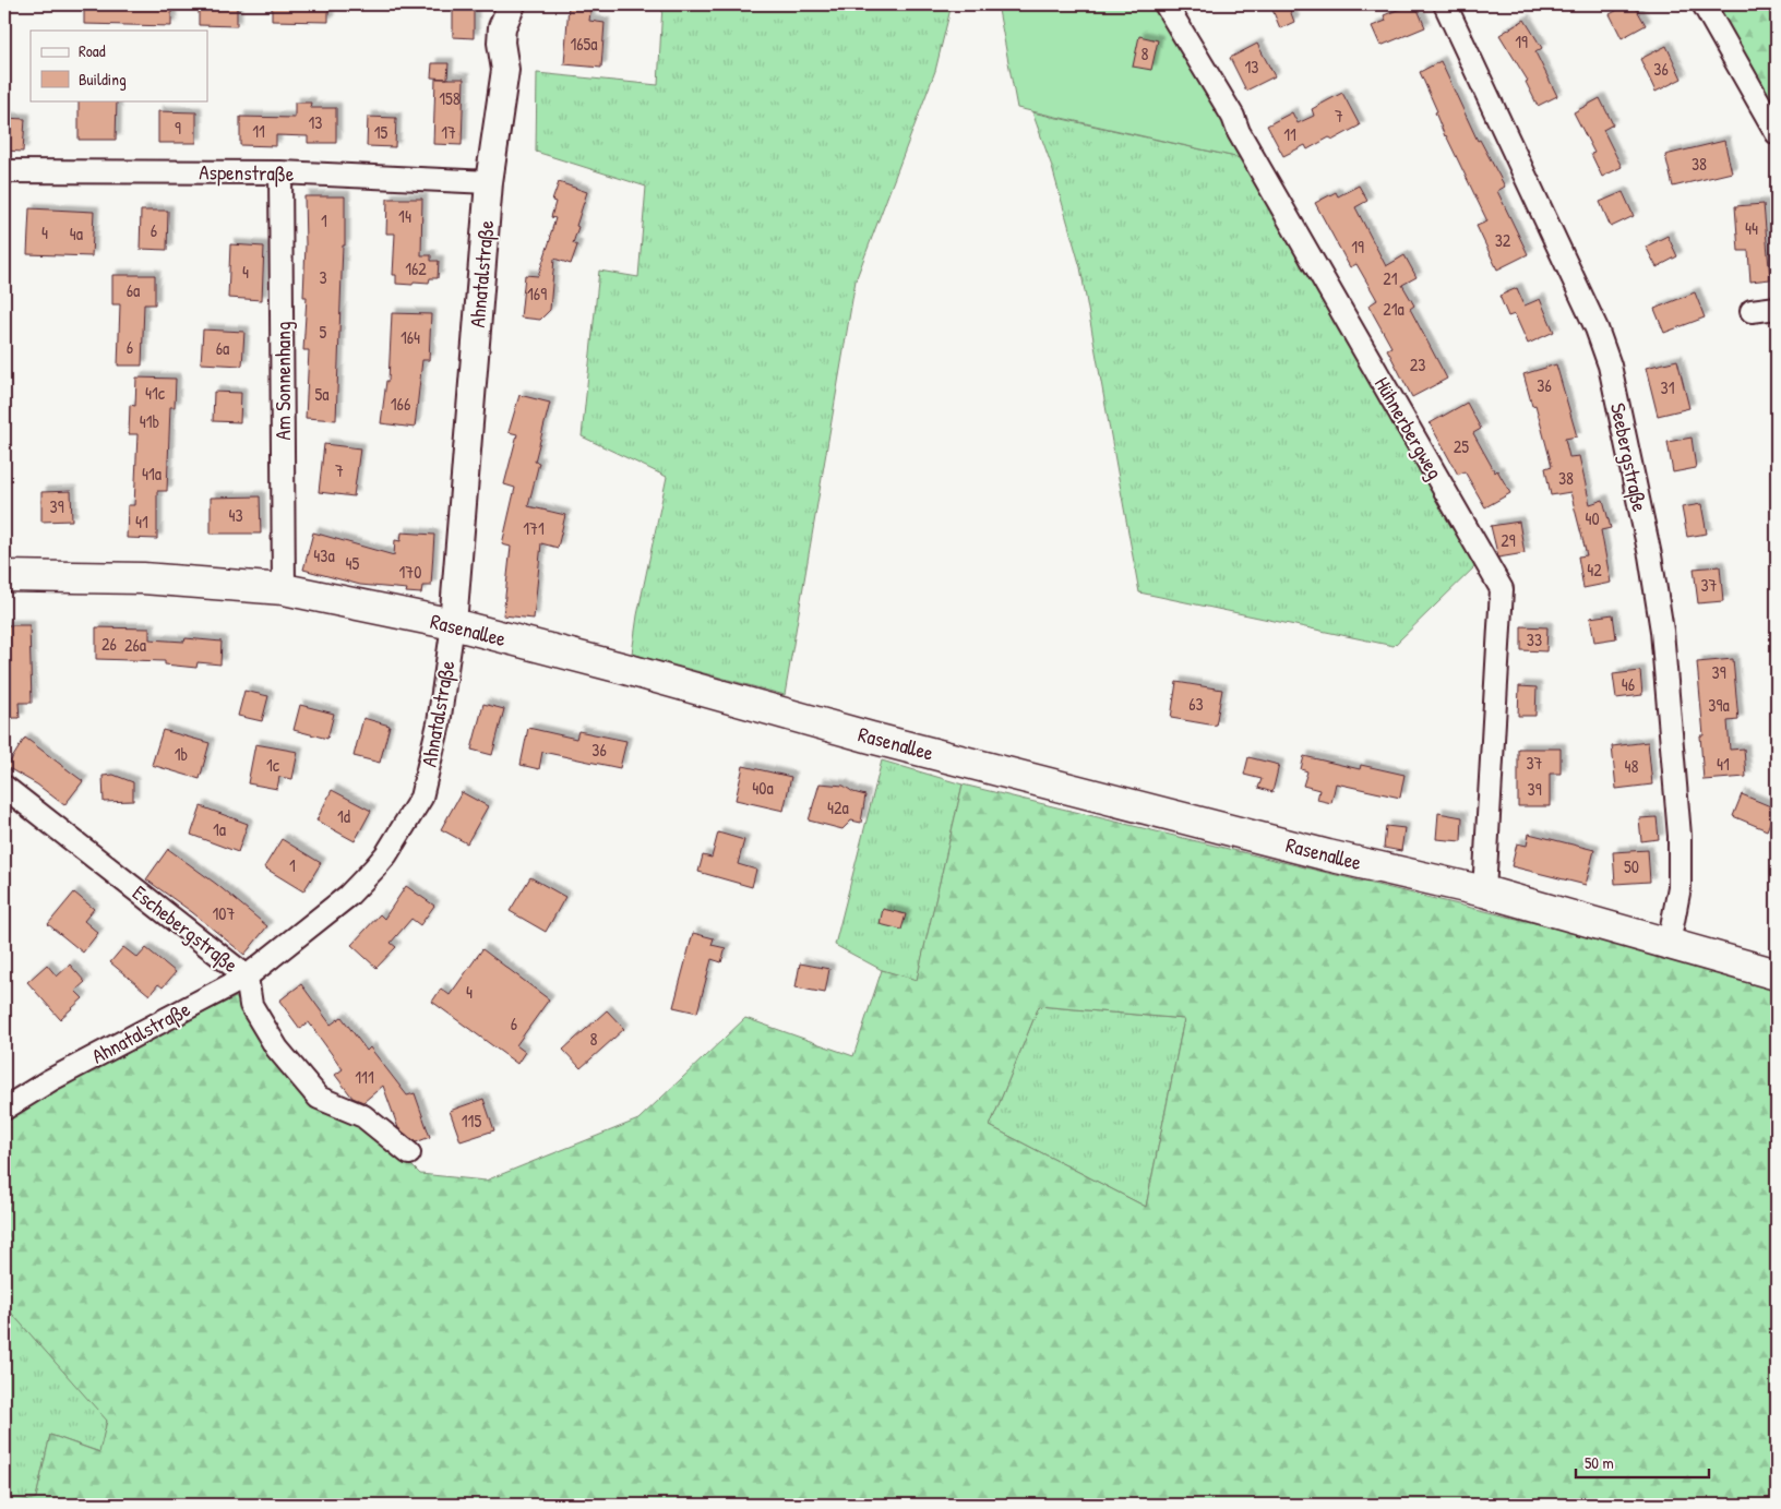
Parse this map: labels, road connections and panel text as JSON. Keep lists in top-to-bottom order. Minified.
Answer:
{"streets":{"main road":["Rasenallee"],"street":["Aspenstraße","Ahnatalstraße","Am Sonnenhang","Hühnerbergweg","Seebergstraße","Eschebergstraße"]},"crossings":[["Aspenstraße","Ahnatalstraße"],["Aspenstraße","Am Sonnenhang"],["Ahnatalstraße","Rasenallee"],["Ahnatalstraße","Eschebergstraße"],["Am Sonnenhang","Rasenallee"],["Hühnerbergweg","Rasenallee"],["Seebergstraße","Rasenallee"]],"house_numbers":["19","165a","8","13","36","158","7","13","9","11","15","17","11","38","14","1","44","6","4","4a","32","19","162","4","3","21","6a","169","21a","5","164","6","6a","23","36","31","41c","5a","166","41b","25","7","41a","38","39","43","40","41","171","29","43a","45","42","170","37","33","26","26a","39","46","63","39a","36","1b","37","41","1c","48","40a","39","42a","1d","1a","1","50","107","4","6","8","111","115"],"legend":["Road","Building"],"scale_bar":"50 m"}
